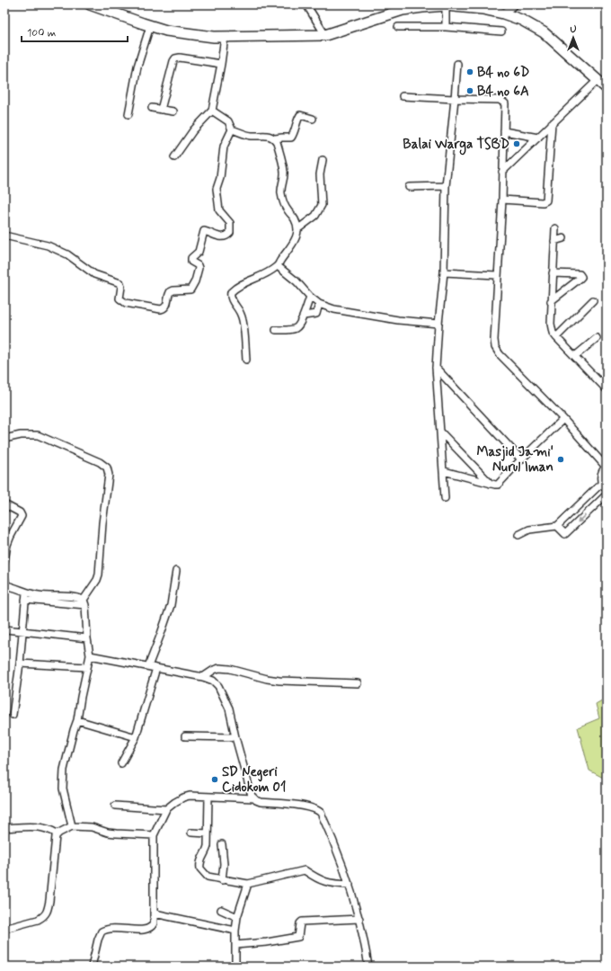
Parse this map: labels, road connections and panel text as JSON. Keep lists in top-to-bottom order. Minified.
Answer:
{"places":["B4 no 6D","B4 no 6A","Balai Warga TSBD","Masjid Jami' Nurul Iman","SD Negeri Cidokom 01"],"scale_bar":"100 m","north":"top"}
